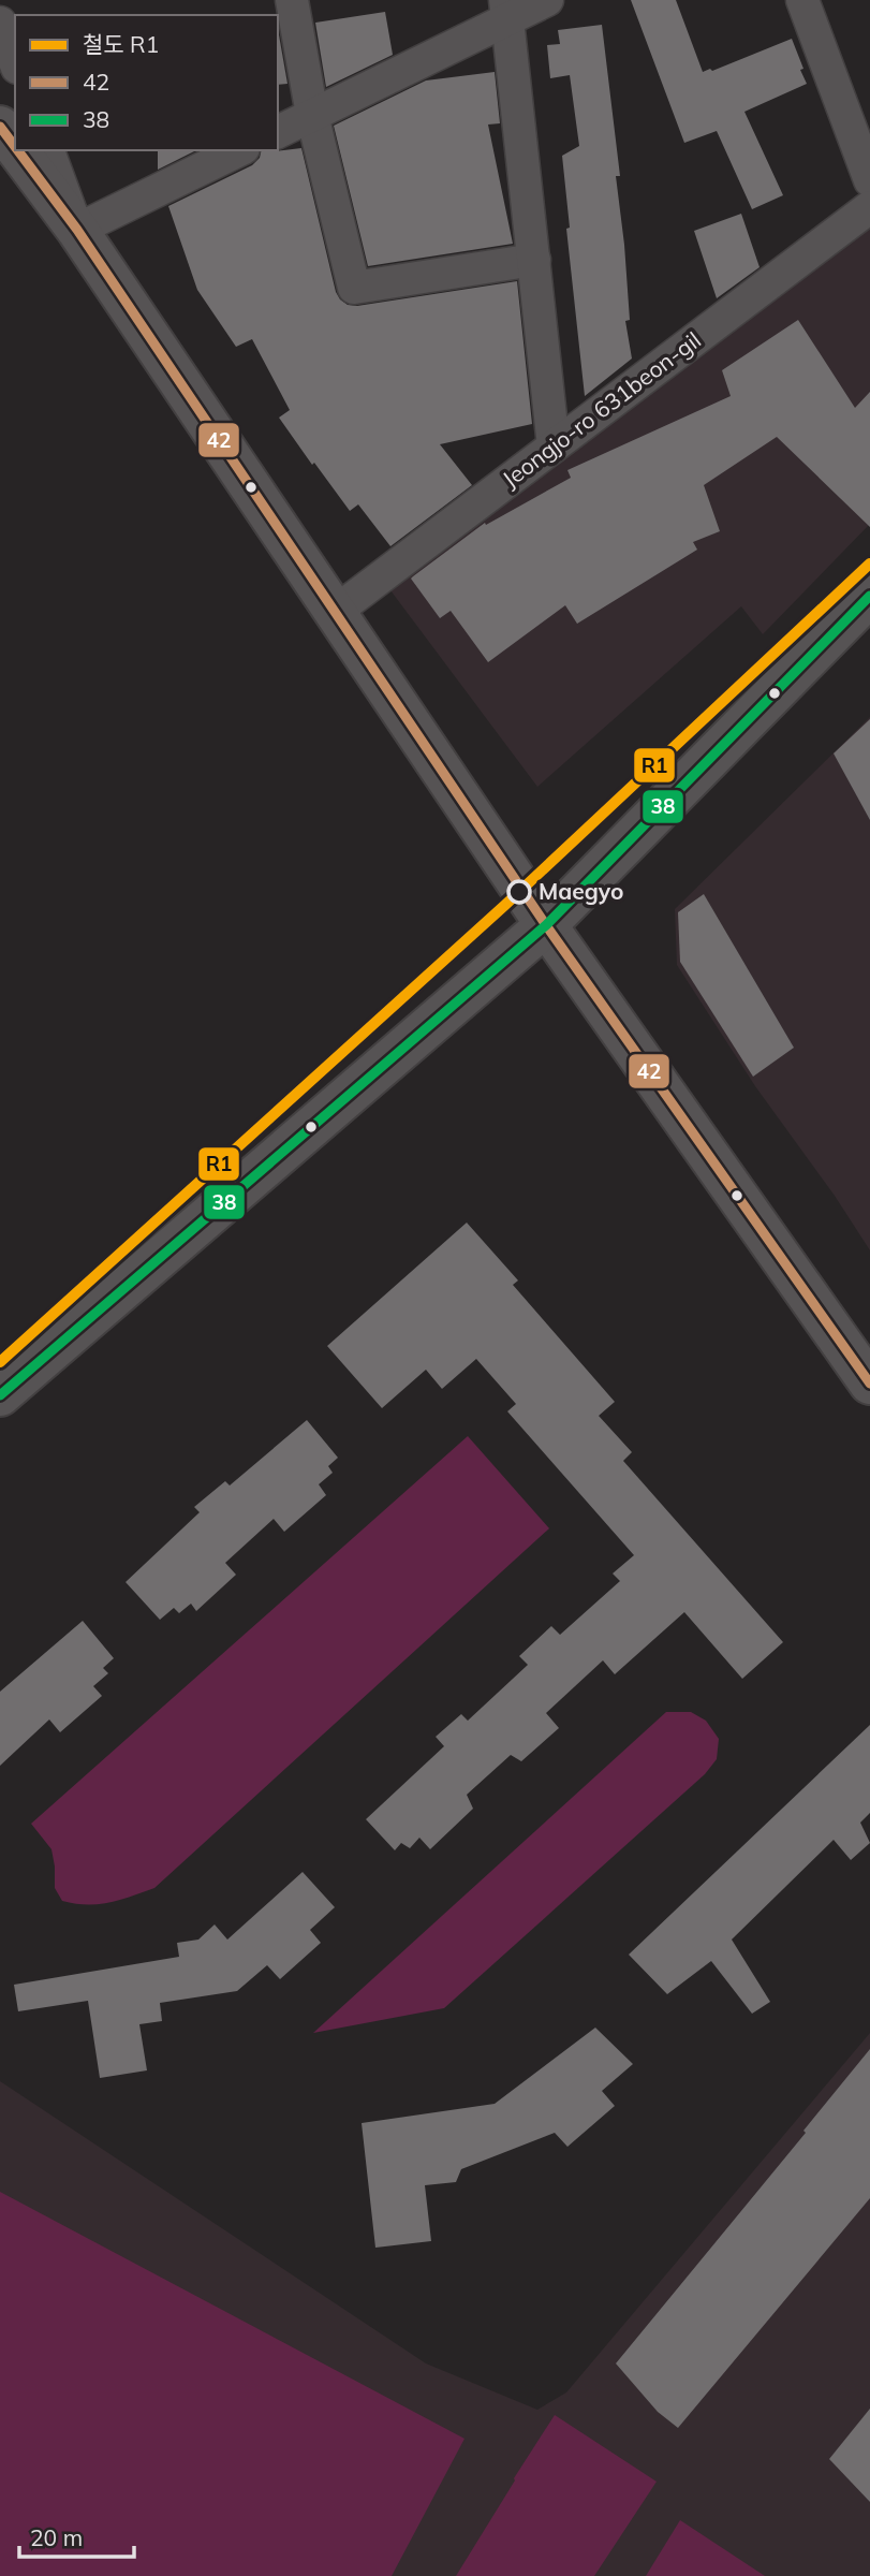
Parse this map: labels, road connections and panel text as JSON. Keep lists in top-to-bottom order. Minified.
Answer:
{"streets":{"street":["Jeongjo-ro 631beon-gil"]},"places":["Maegyo"],"lines":["transit line 42","rail line R1","transit line 38"],"legend":["철도 R1","42","38"],"scale_bar":"20 m"}
